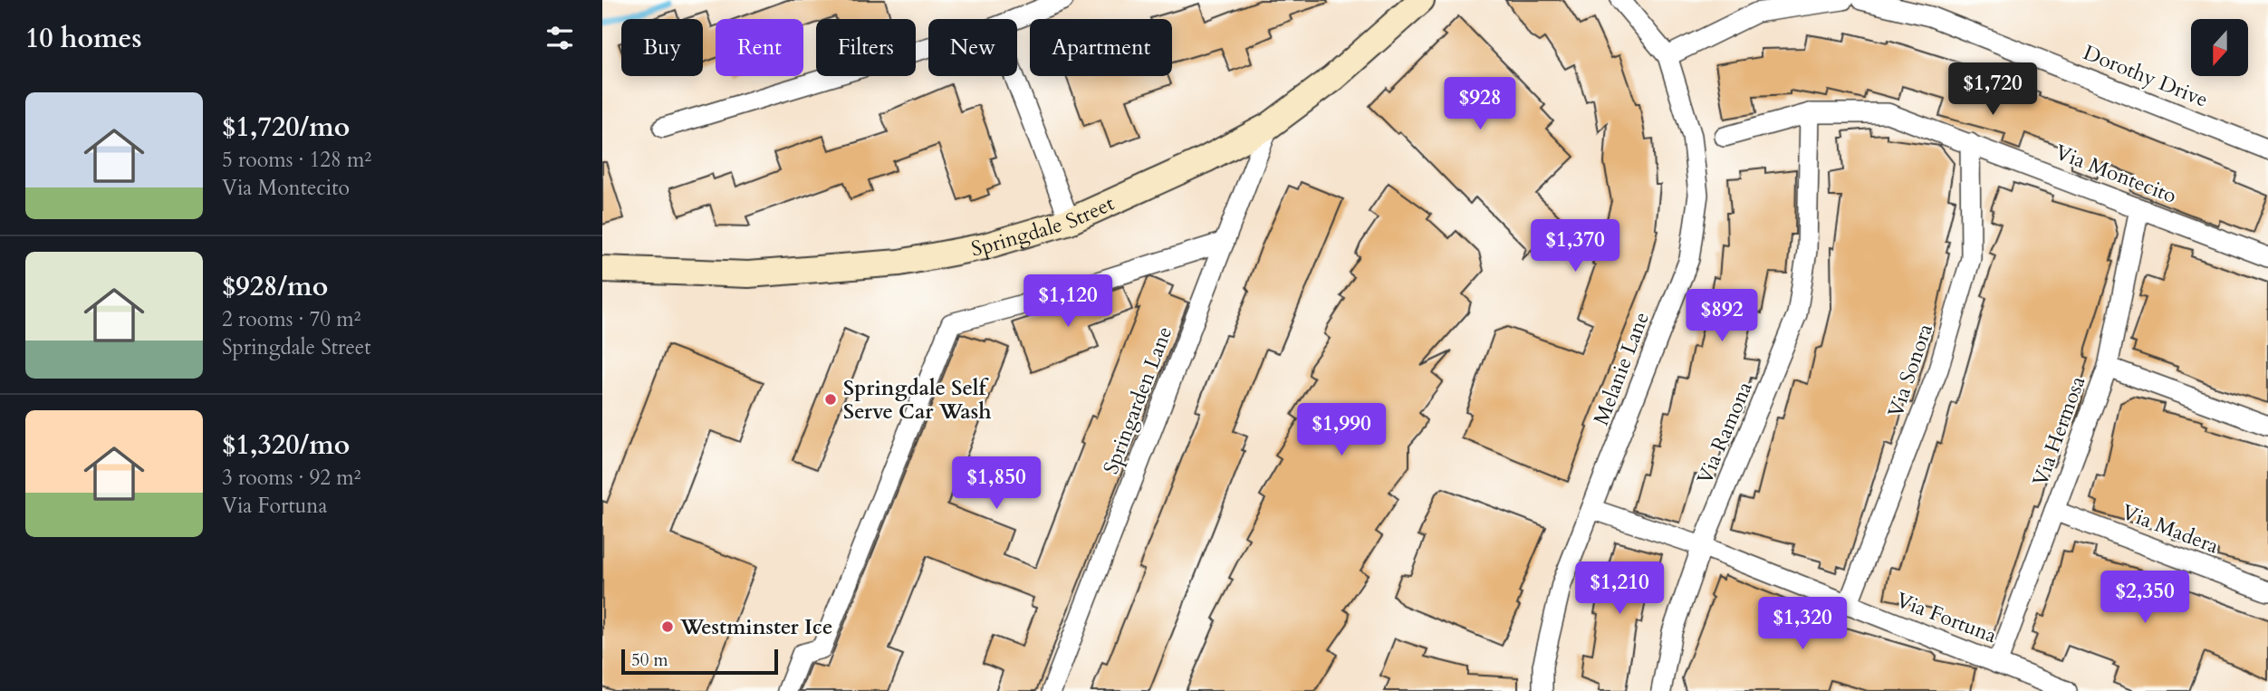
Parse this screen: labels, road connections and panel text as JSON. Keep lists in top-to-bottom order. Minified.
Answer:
{"streets":{"main road":["Springdale Street"],"street":["Dorothy Drive","Via Montecito","Melanie Lane","Via Sonora","Springarden Lane","Via Hermosa","Via Ramona","Via Madera","Via Fortuna"]},"crossings":[["Via Montecito","Via Sonora"],["Via Montecito","Via Hermosa"],["Via Montecito","Via Ramona"],["Springdale Street","Springarden Lane"],["Melanie Lane","Via Fortuna"],["Via Sonora","Via Fortuna"],["Via Hermosa","Via Madera"],["Via Hermosa","Via Fortuna"],["Via Ramona","Via Fortuna"]],"places":["Springdale Self Serve Car Wash","Westminster Ice"],"scale_bar":"50 m","north":"bottom","page":{"heading":"10 homes","chip":["Buy","Rent","Filters","New","Apartment"],"price":["$1,720","$928","$1,370","$1,120","$892","$1,990","$1,850","$1,210","$2,350","$1,320"],"list":[{"name":"$1,720/mo","note":"5 rooms · 128 m² · Via Montecito"},{"name":"$928/mo","note":"2 rooms · 70 m² · Springdale Street"},{"name":"$1,320/mo","note":"3 rooms · 92 m² · Via Fortuna"}],"scale":"50 m"}}
